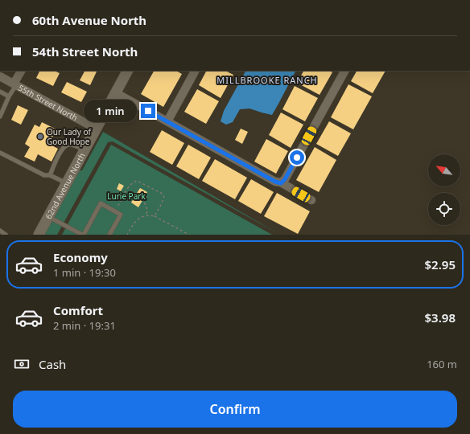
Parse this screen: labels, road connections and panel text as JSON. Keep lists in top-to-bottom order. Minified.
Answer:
{"streets":{"street":["55th Street North","62nd Avenue North"]},"crossings":[["55th Street North","62nd Avenue North"]],"districts":["MILLBROOKE RANCH"],"parks":["Lurie Park"],"places":["Our Lady of Good Hope"],"north":"top left","page":{"banner":["60th Avenue North","54th Street North"],"bubble":"1 min","list":[{"name":"Economy","note":"1 min · 19:30","value":"$2.95"},{"name":"Comfort","note":"2 min · 19:31","value":"$3.98"}],"pay":["Cash","160 m"],"buttons":"Confirm"}}
